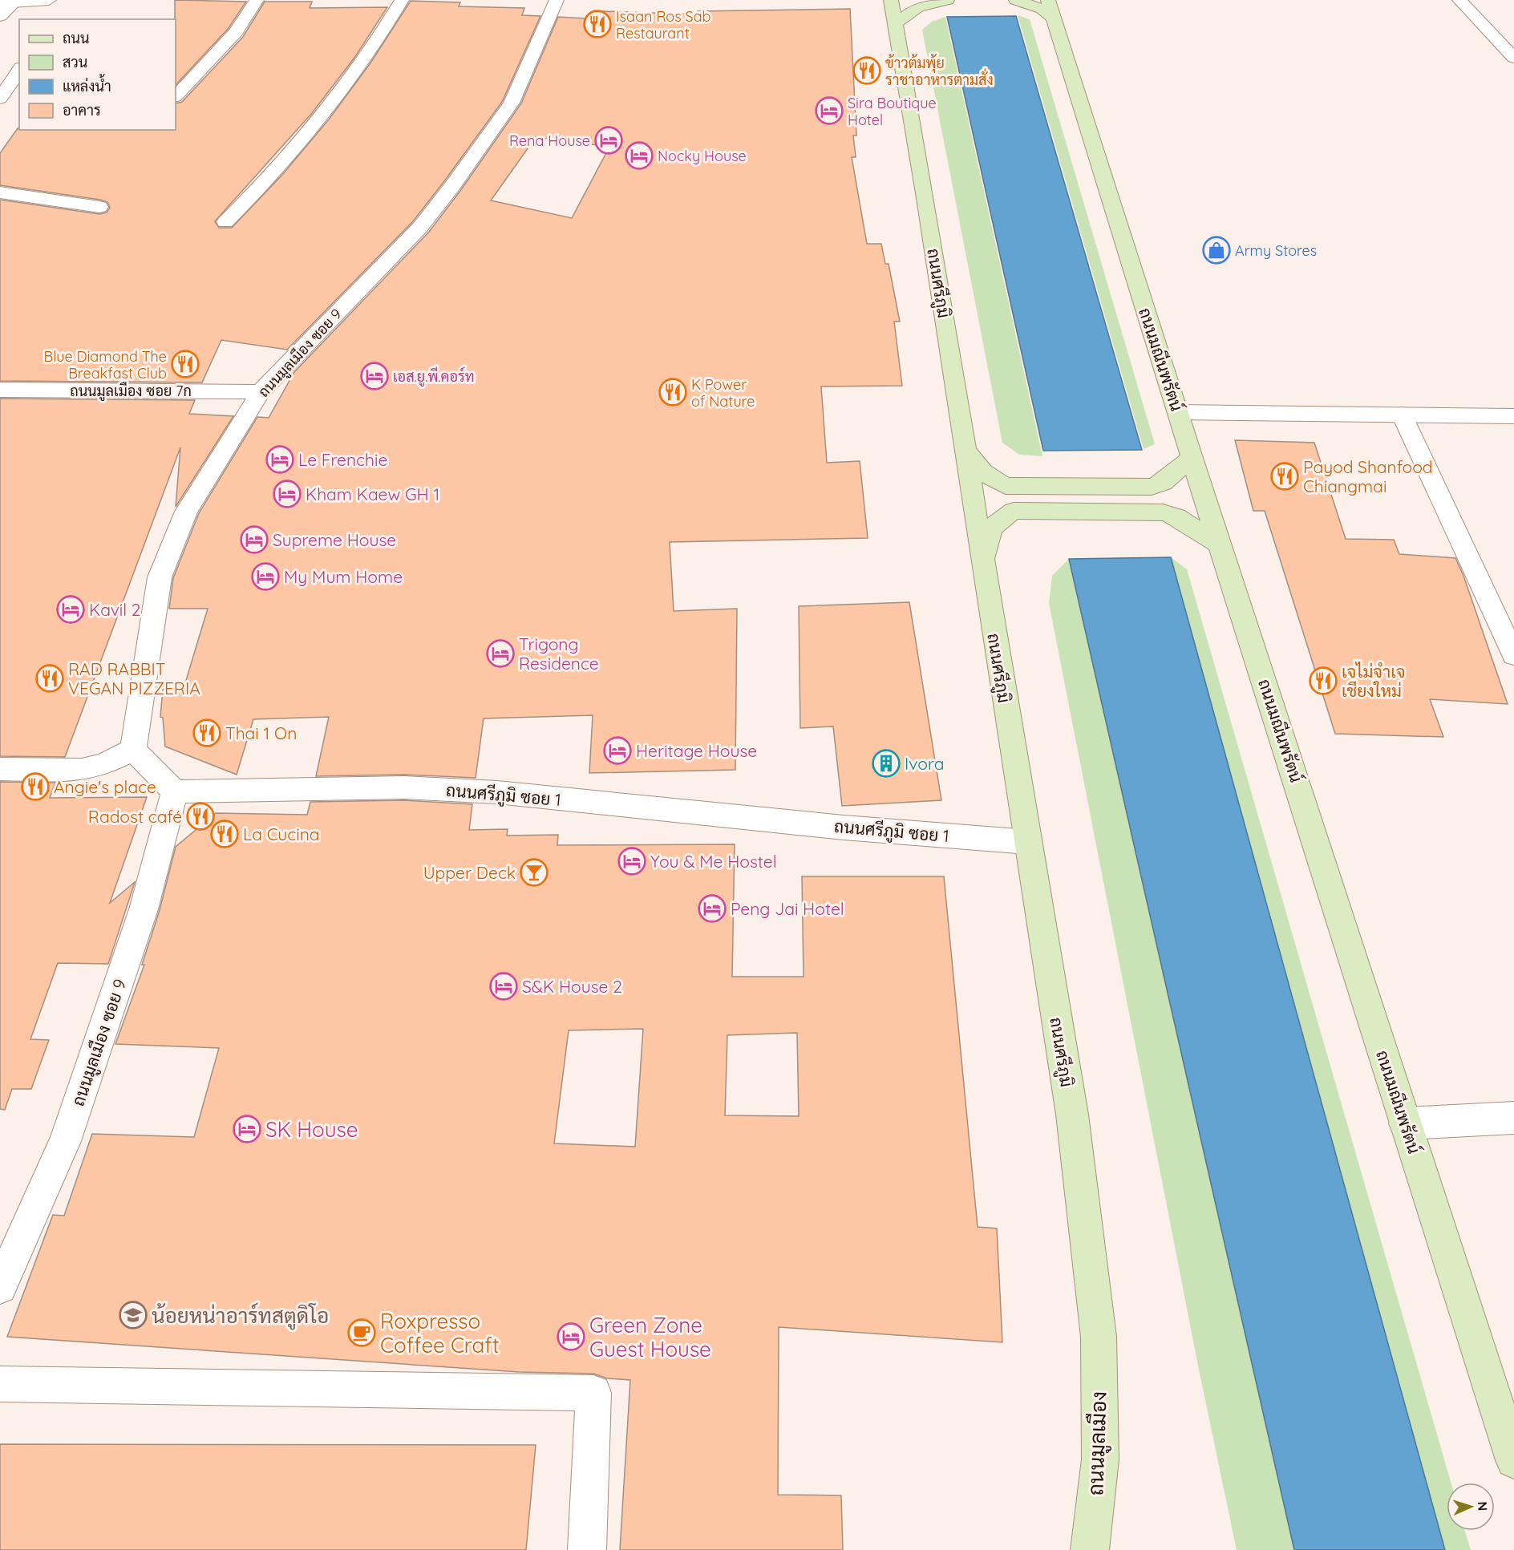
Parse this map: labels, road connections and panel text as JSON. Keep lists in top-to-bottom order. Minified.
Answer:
{"streets":{"main road":["ถนนศรีภูมิ","ถนนมณีนพรัตน์","ถนนมูลเมือง"],"street":["ถนนมูลเมือง ซอย 9","ถนนมูลเมือง ซอย 7ก","ถนนศรีภูมิ ซอย 1"]},"crossings":[["ถนนศรีภูมิ","ถนนศรีภูมิ ซอย 1"],["ถนนศรีภูมิ","ถนนมูลเมือง"],["ถนนมูลเมือง ซอย 9","ถนนมูลเมือง ซอย 7ก"],["ถนนมูลเมือง ซอย 9","ถนนศรีภูมิ ซอย 1"]],"places":{"restaurant":["Isaan Ros Sab Restaurant","ข้าวต้มพุ้ย ราชาอาหารตามสั่ง","Blue Diamond The Breakfast Club","K Power of Nature","Payod Shanfood Chiangmai","RAD RABBIT VEGAN PIZZERIA","เจไม่จำเจ เชียงใหม่","Thai 1 On","Angie's place","Radost café","La Cucina"],"hotel":["Sira Boutique Hotel","Rena House","Nocky House","เอส.ยู.พี.คอร์ท","Le Frenchie","Kham Kaew GH 1","Supreme House","My Mum Home","Kavil 2","Trigong Residence","Heritage House","You & Me Hostel","Peng Jai Hotel","S&K House 2","SK House","Green Zone Guest House"],"shop":["Army Stores"],"building":["Ivora"],"bar":["Upper Deck"],"school or university":["น้อยหน่าอาร์ทสตูดิโอ"],"cafe":["Roxpresso Coffee Craft"]},"legend":["ถนน","สวน","แหล่งน้ำ","อาคาร"],"north":"right"}
